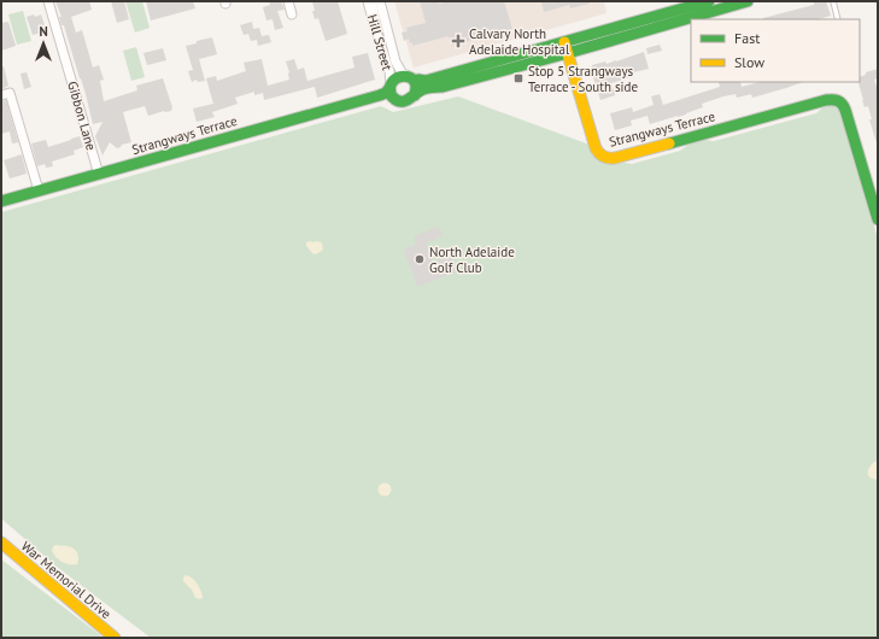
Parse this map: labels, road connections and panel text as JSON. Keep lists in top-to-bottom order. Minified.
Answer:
{"streets":{"street":["Hill Street","Gibbon Lane","Strangways Terrace","War Memorial Drive"]},"crossings":[["Hill Street","Strangways Terrace"],["Gibbon Lane","Strangways Terrace"]],"places":{"health":["Calvary North Adelaide Hospital"],"transit":["Stop 5 Strangways Terrace - South side"],"other":["North Adelaide Golf Club"]},"legend":["Fast","Slow"],"north":"top"}
